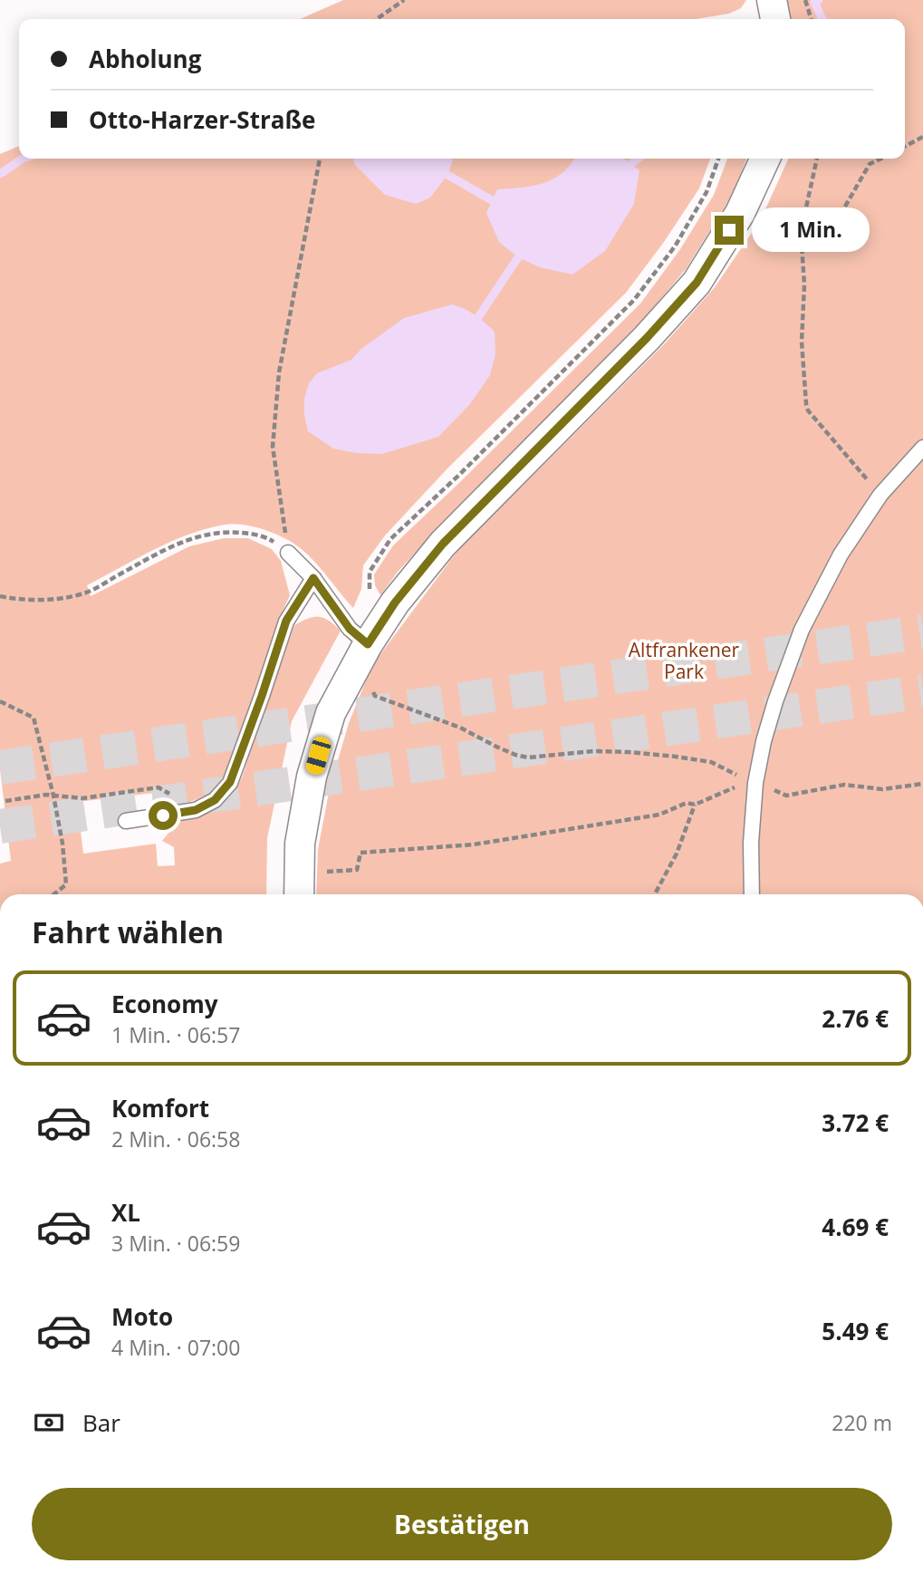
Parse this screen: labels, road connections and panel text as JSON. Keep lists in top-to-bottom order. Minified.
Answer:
{"parks":["Altfrankener Park"],"page":{"banner":["Abholung","Otto-Harzer-Straße"],"bubble":"1 Min.","heading":"Fahrt wählen","list":[{"name":"Economy","note":"1 Min. · 06:57","value":"2.76 €"},{"name":"Komfort","note":"2 Min. · 06:58","value":"3.72 €"},{"name":"XL","note":"3 Min. · 06:59","value":"4.69 €"},{"name":"Moto","note":"4 Min. · 07:00","value":"5.49 €"}],"pay":["Bar","220 m"],"buttons":"Bestätigen"}}
